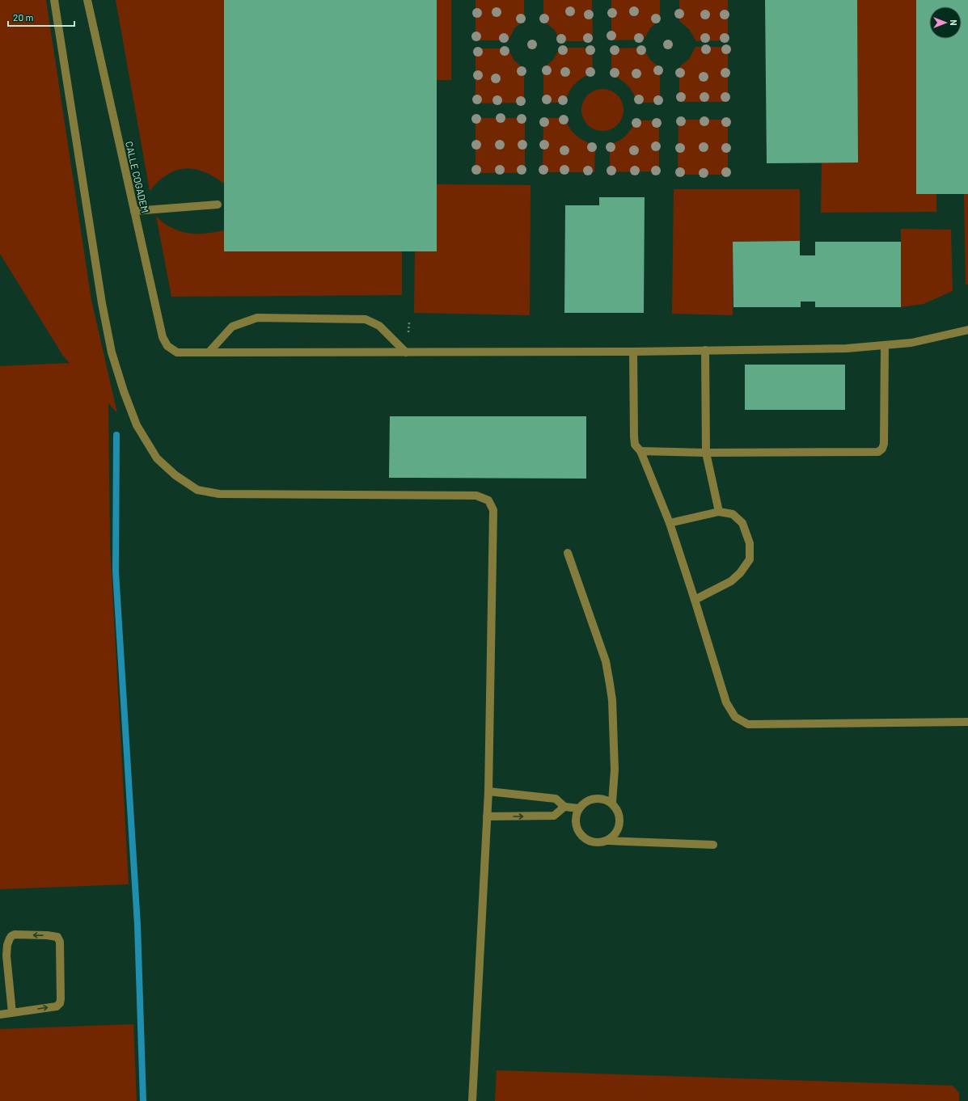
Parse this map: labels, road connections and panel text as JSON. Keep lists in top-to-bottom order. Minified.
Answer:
{"streets":{"street":["CALLE COGADEM"]},"scale_bar":"20 m","north":"right"}
